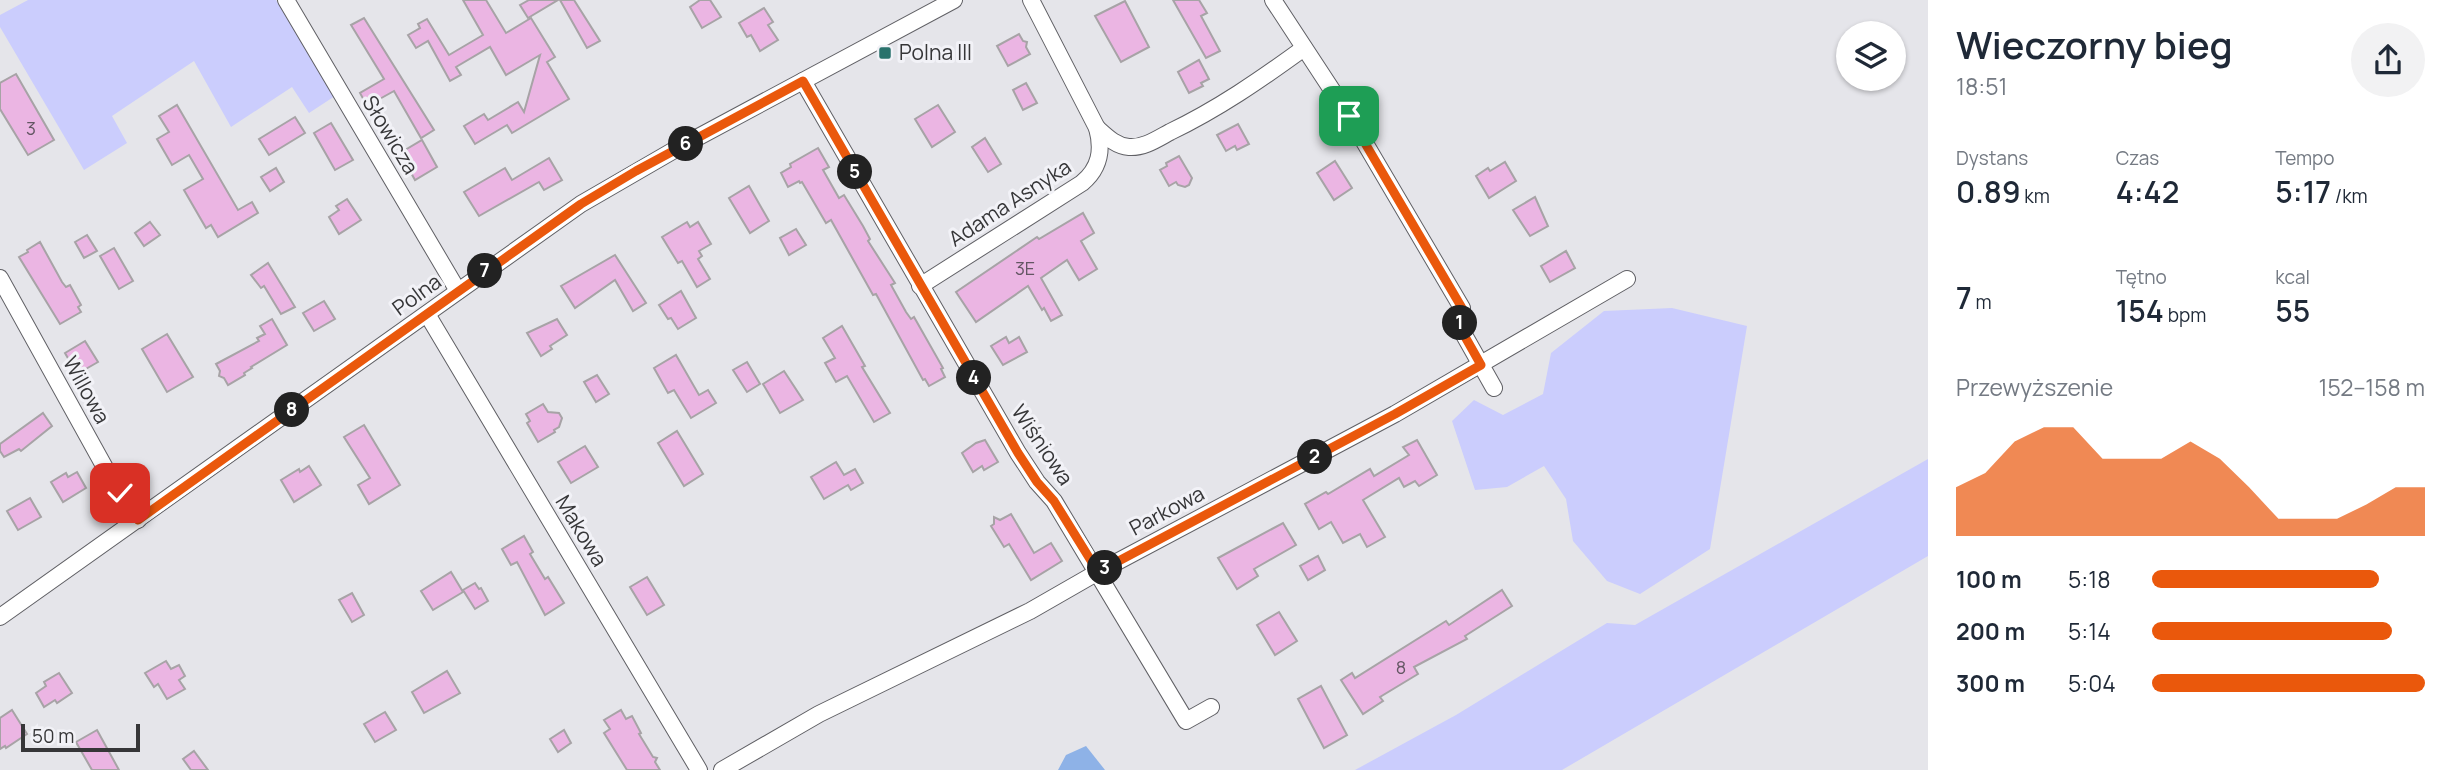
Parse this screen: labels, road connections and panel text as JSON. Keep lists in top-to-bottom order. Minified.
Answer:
{"streets":{"street":["Słowicza","Adama Asnyka","Polna","Willowa","Wiśniowa","Parkowa","Makowa"]},"crossings":[["Słowicza","Polna"],["Adama Asnyka","Wiśniowa"],["Polna","Willowa"],["Polna","Wiśniowa"],["Polna","Makowa"],["Wiśniowa","Parkowa"]],"places":{"transit":["Polna III"]},"house_numbers":["3","3E","8"],"scale_bar":"50 m","page":{"heading":["Wieczorny bieg","18:51"],"stats":[["Dystans","0.89 km"],["Czas","4:42"],["Tempo","5:17 /km"],["7 m"],["Tętno","154 bpm"],["kcal","55"]],"pins":["6","5","7","1","4","8","2","3"],"chart":["Przewyższenie","152–158 m"],"list":[{"name":"100 m","note":"5:18"},{"name":"200 m","note":"5:14"},{"name":"300 m","note":"5:04"}],"scale":"50 m"}}
